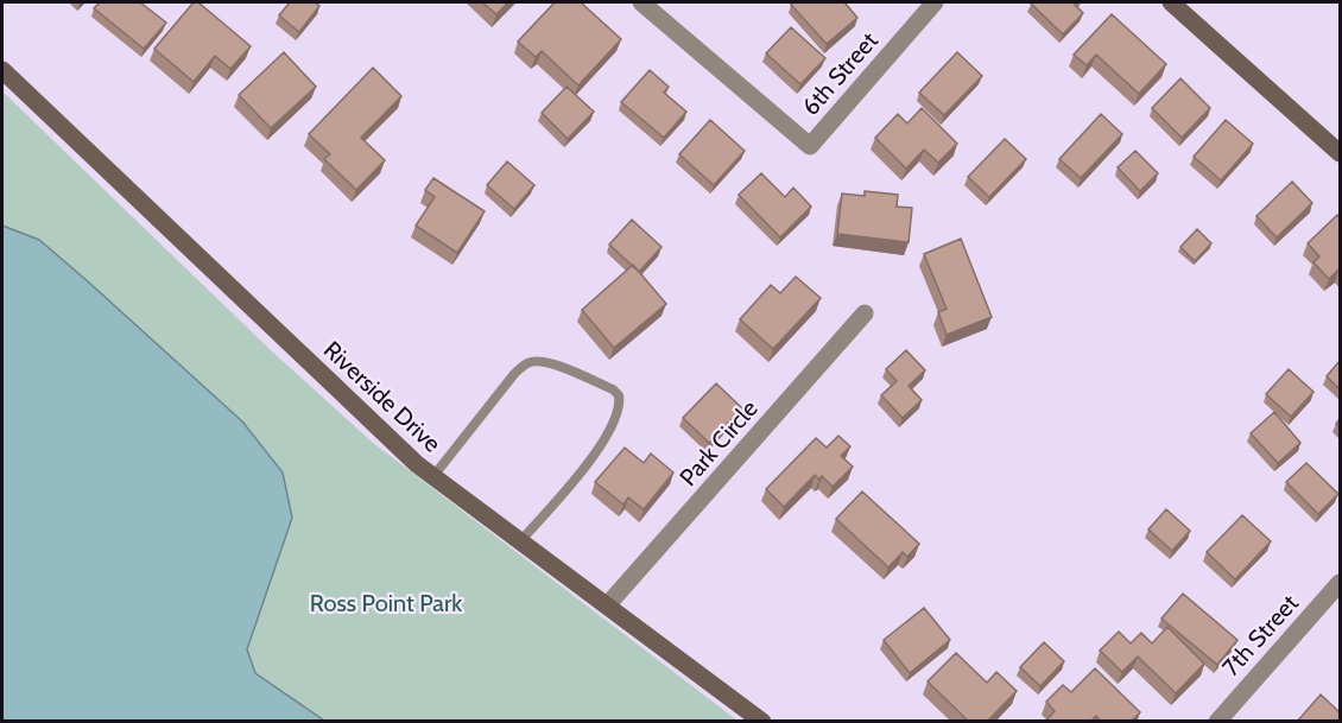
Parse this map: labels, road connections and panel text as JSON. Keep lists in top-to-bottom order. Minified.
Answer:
{"streets":{"street":["6th Street","Riverside Drive","Park Circle","7th Street"]},"crossings":[["Riverside Drive","Park Circle"]],"parks":["Ross Point Park"]}
